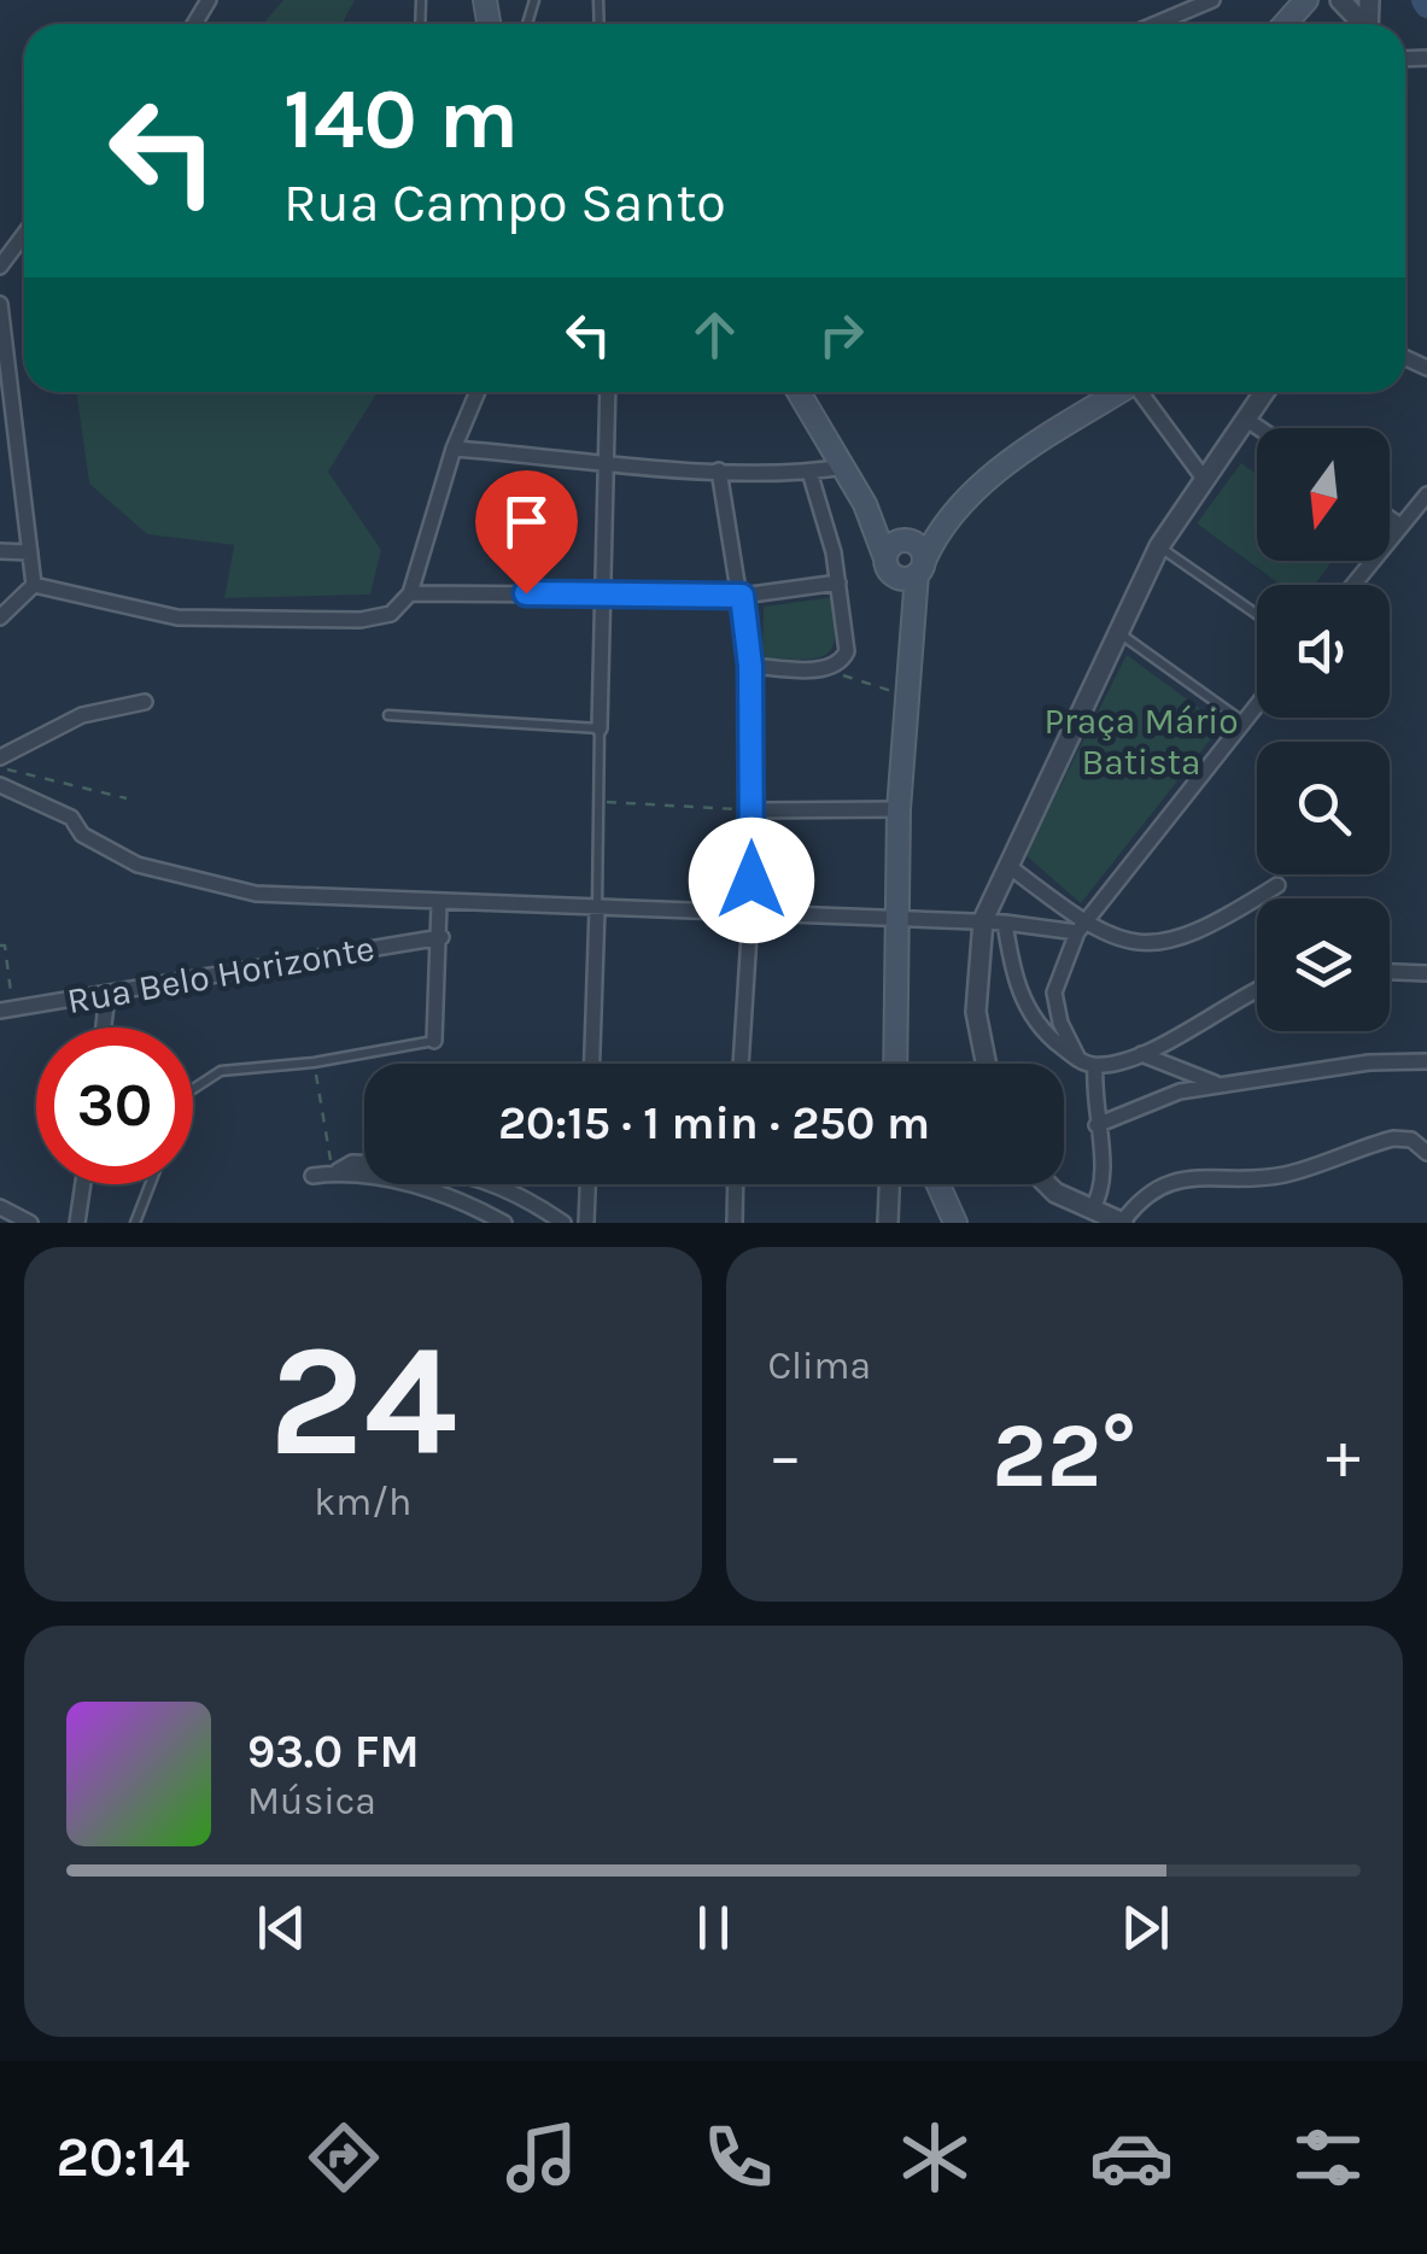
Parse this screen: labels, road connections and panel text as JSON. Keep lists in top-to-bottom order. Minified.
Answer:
{"streets":{"street":["Rua Belo Horizonte"]},"parks":["Praça Mário Batista"],"north":"bottom","page":{"turn":["140 m","Rua Campo Santo"],"limit":"30","trip":"20:15 · 1 min · 250 m","tile":[["24","km/h"],"Clima"],"heat":["−","22°","+"],"song":["93.0 FM","Música"],"tabs":"20:14"}}
